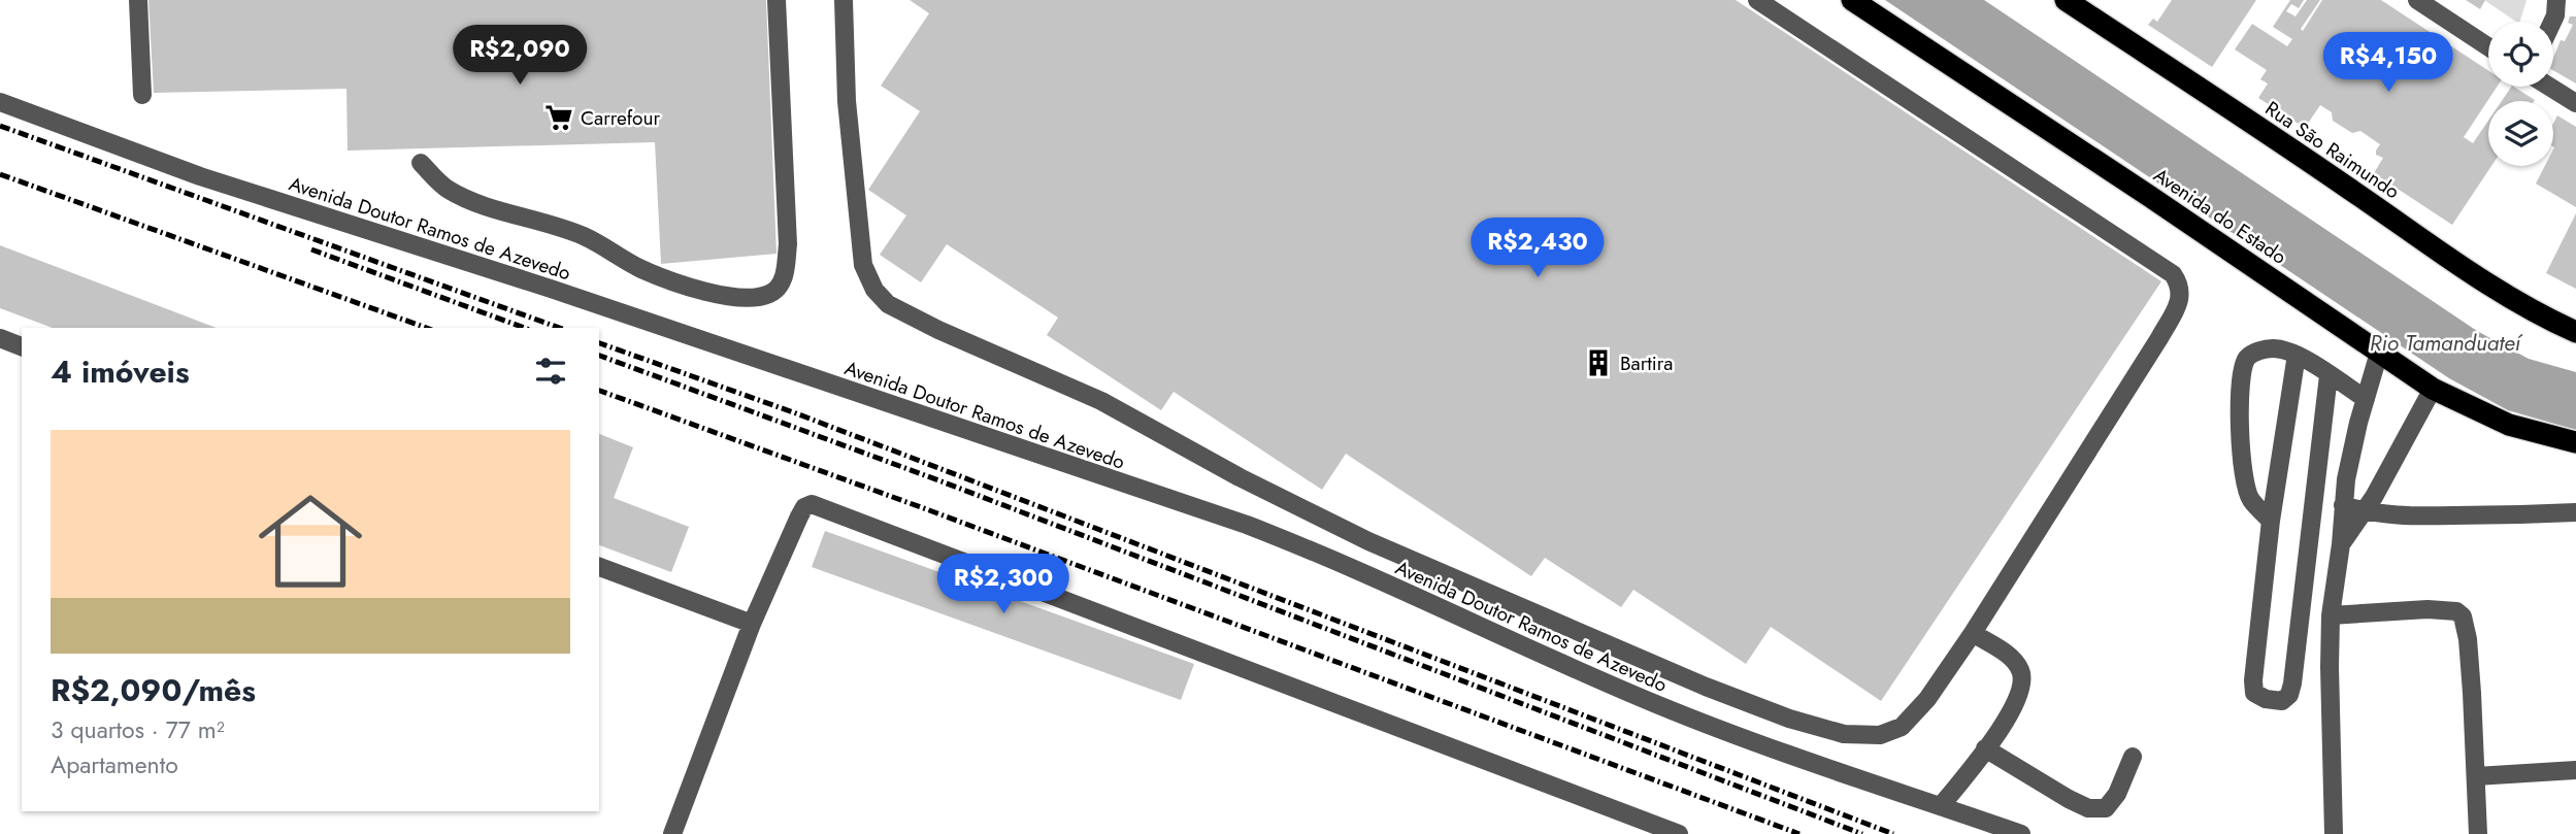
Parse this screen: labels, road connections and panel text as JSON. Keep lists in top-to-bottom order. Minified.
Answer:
{"streets":{"highway":["Rua São Raimundo","Avenida do Estado"],"street":["Avenida Doutor Ramos de Azevedo"]},"water":["Rio Tamanduateí"],"places":{"supermarket":["Carrefour"],"building":["Bartira"]},"page":{"price":["R$2,090","R$4,150","R$2,430","R$2,300"],"heading":"4 imóveis","list":[{"name":"R$2,090/mês","note":"3 quartos · 77 m² · Apartamento"}]}}
